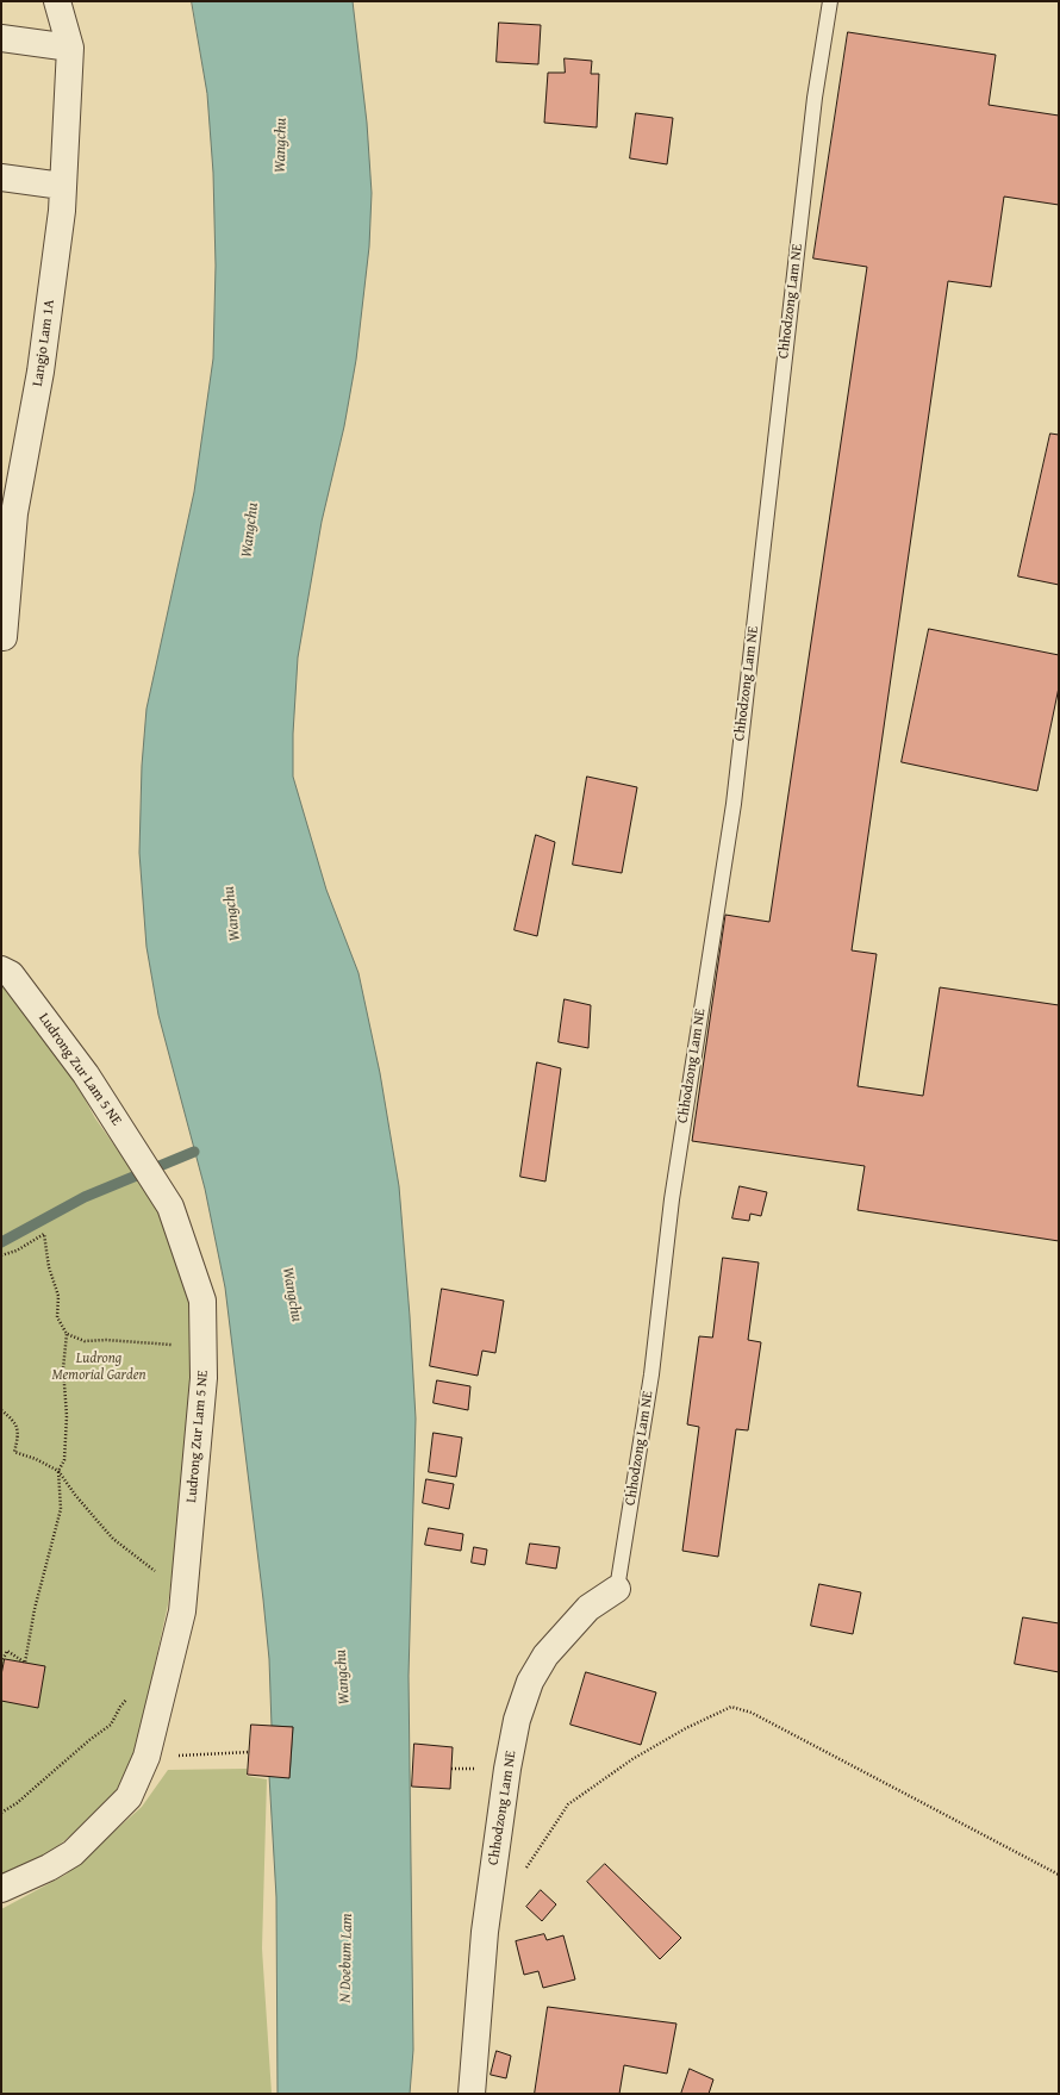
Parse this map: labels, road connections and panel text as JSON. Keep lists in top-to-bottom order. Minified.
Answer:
{"streets":{"street":["Chhodzong Lam NE","Langjo Lam 1A","Ludrong Zur Lam 5 NE"]},"water":["Wangchu","N Doebum Lam"],"parks":["Ludrong Memorial Garden"]}
